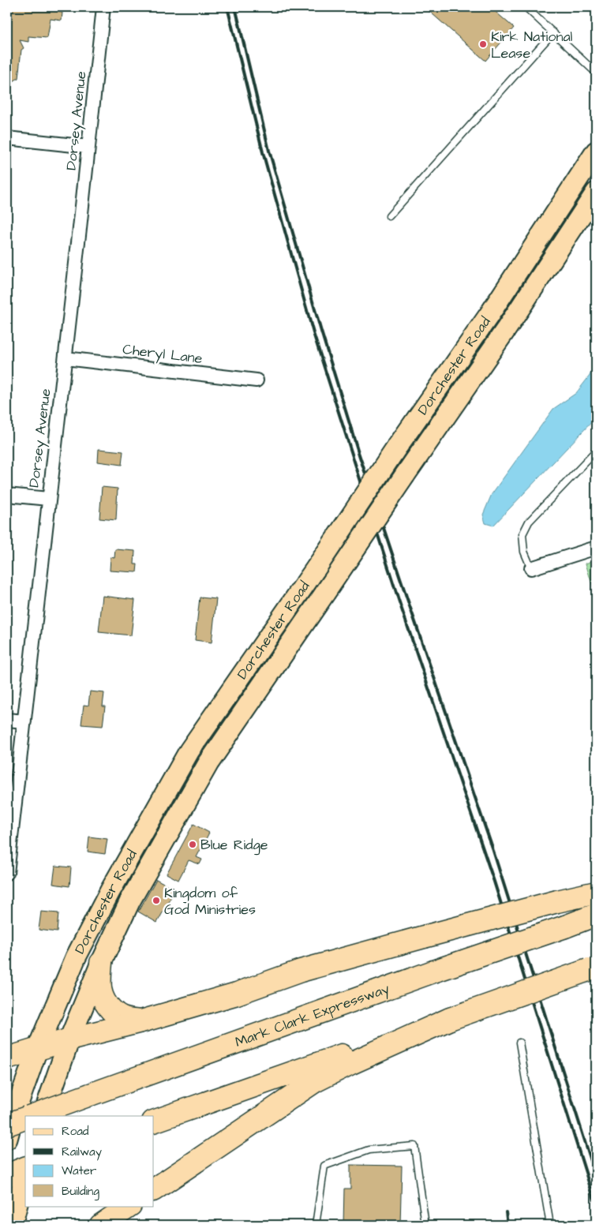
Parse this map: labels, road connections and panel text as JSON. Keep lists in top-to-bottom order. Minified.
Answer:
{"streets":{"highway":["Mark Clark Expressway"],"main road":["Dorchester Road"],"street":["Dorsey Avenue","Cheryl Lane"]},"crossings":[["Dorsey Avenue","Cheryl Lane"]],"places":["Kirk National Lease","Blue Ridge","Kingdom of God Ministries"],"legend":["Road","Railway","Water","Building"]}
